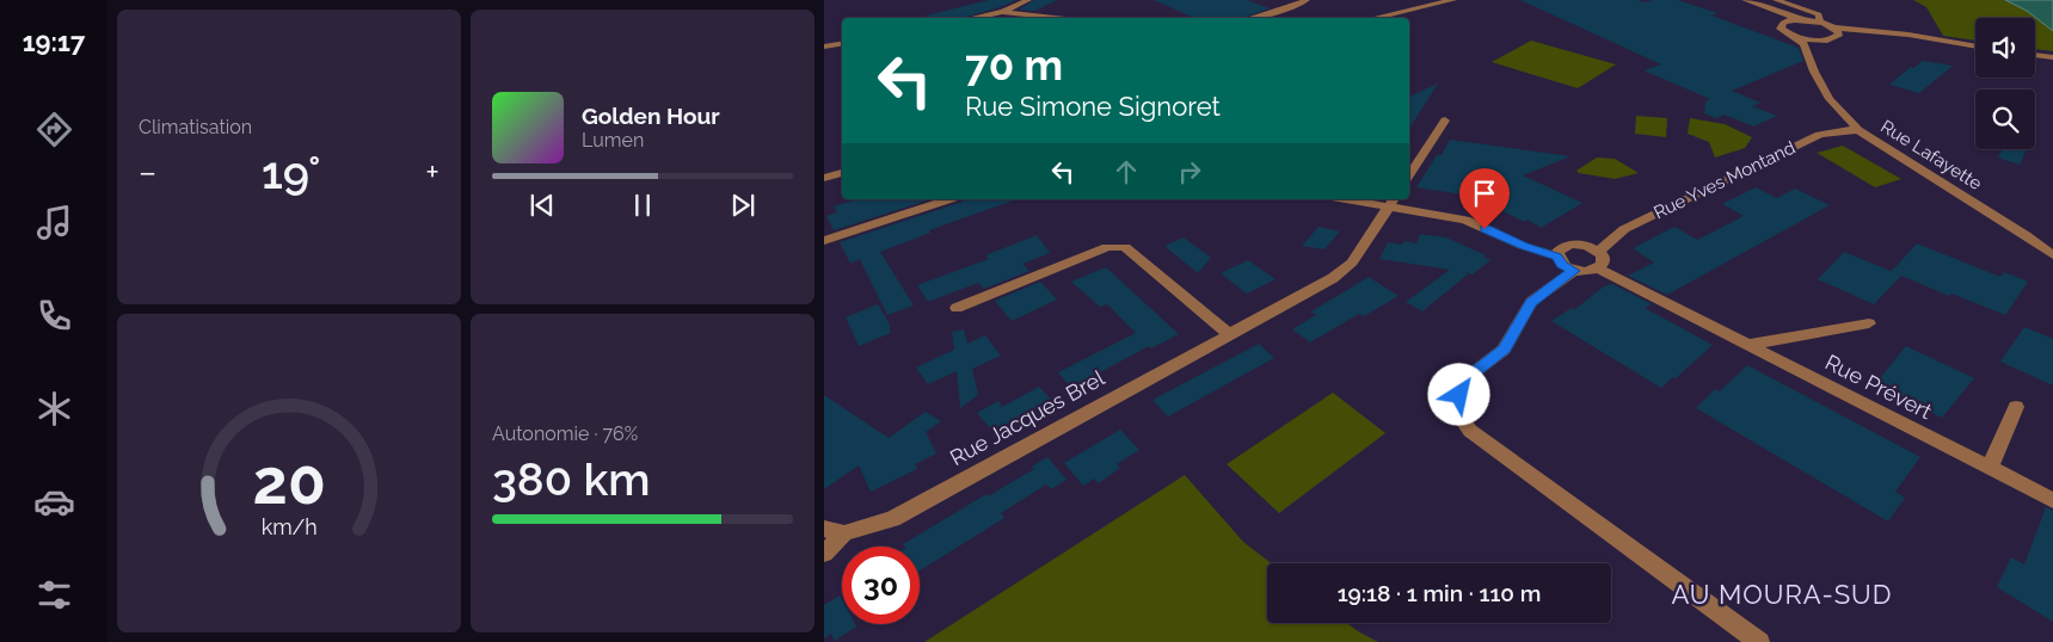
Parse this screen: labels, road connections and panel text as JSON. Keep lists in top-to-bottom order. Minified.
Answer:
{"streets":{"street":["Rue Lafayette","Rue Yves Montand","Rue Prévert","Rue Jacques Brel"]},"crossings":[["Rue Lafayette","Rue Yves Montand"],["Rue Yves Montand","Rue Prévert"]],"districts":["AU MOURA-SUD"],"page":{"tabs":"19:17","tile":["Climatisation",["Autonomie · 76%","380 km"]],"turn":["70 m","Rue Simone Signoret"],"song":["Golden Hour","Lumen"],"heat":["−","19°","+"],"limit":"30","trip":"19:18 · 1 min · 110 m","gauge":["20","km/h"]}}
